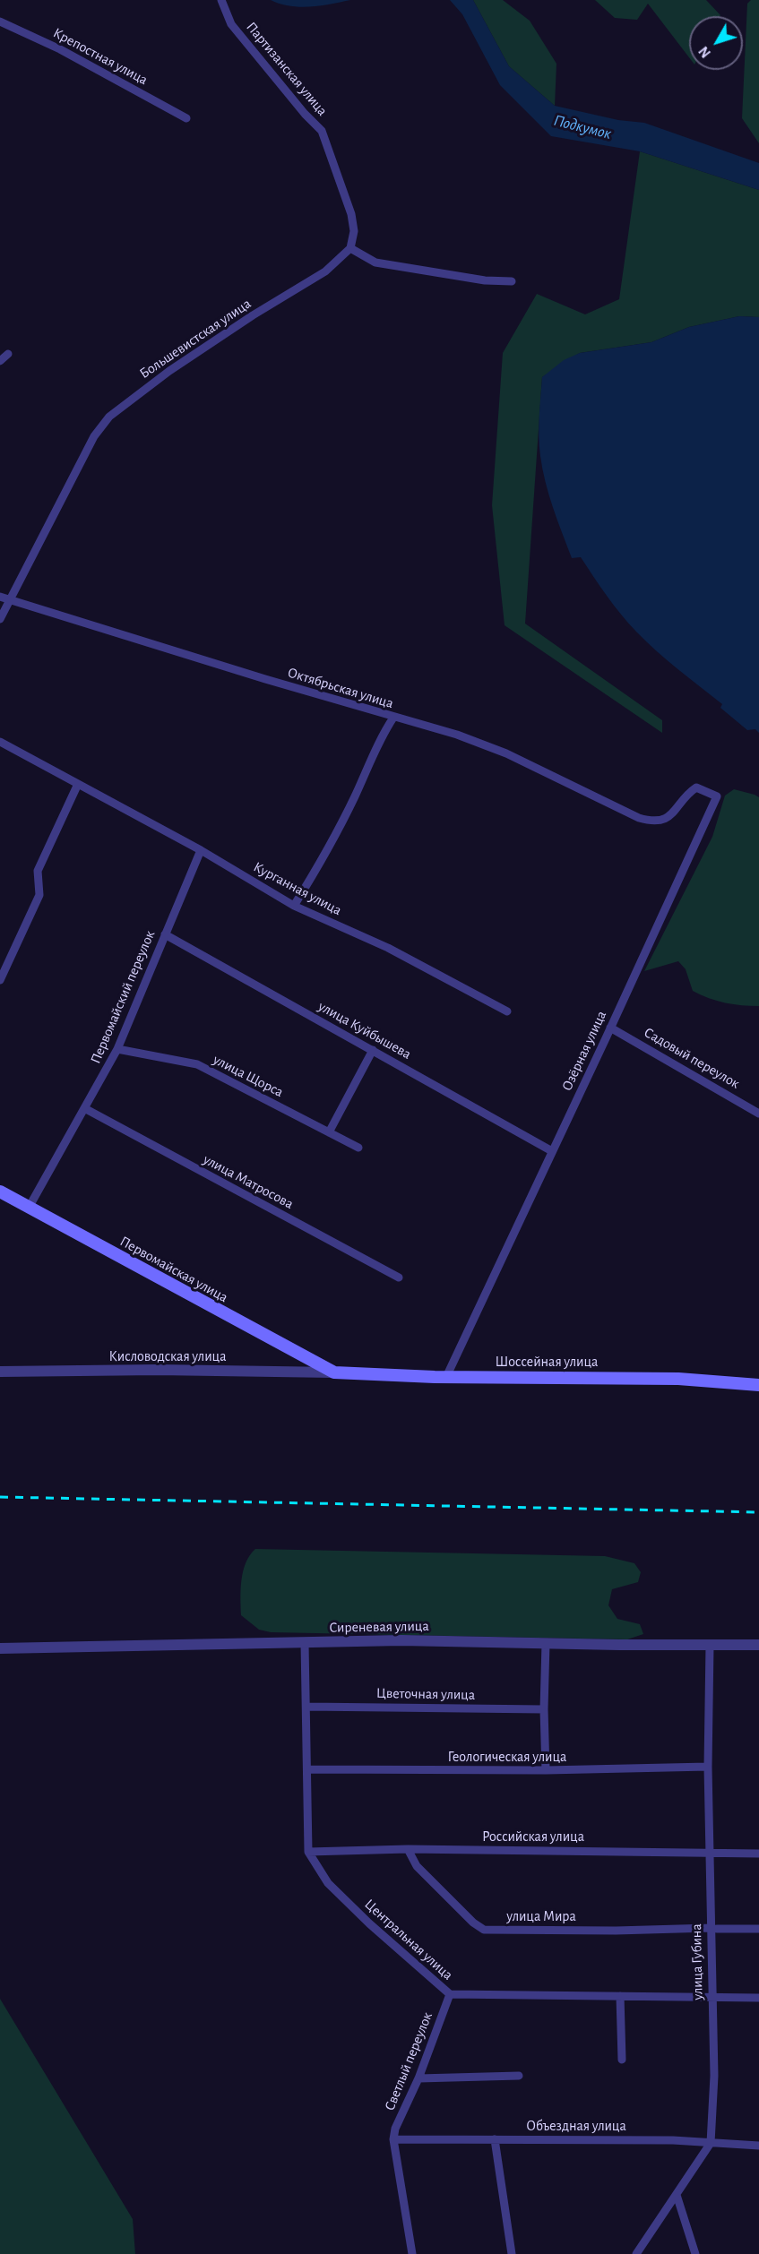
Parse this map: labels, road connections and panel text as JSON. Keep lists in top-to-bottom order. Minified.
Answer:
{"streets":{"main road":["Первомайская улица","Шоссейная улица"],"street":["Крепостная улица","Партизанская улица","Большевистская улица","Октябрьская улица","Курганная улица","Первомайский переулок","улица Куйбышева","Озёрная улица","Садовый переулок","улица Щорса","улица Матросова","Кисловодская улица","Сиреневая улица","Цветочная улица","Геологическая улица","Российская улица","улица Мира","Центральная улица","улица Губина","Светлый переулок","Объездная улица"]},"crossings":[["Партизанская улица","Большевистская улица"],["Большевистская улица","Октябрьская улица"],["Октябрьская улица","Озёрная улица"],["Курганная улица","Первомайский переулок"],["Первомайский переулок","улица Куйбышева"],["Первомайский переулок","улица Щорса"],["Первомайский переулок","улица Матросова"],["Первомайский переулок","Первомайская улица"],["улица Куйбышева","Озёрная улица"],["Озёрная улица","Садовый переулок"],["Озёрная улица","Шоссейная улица"],["Первомайская улица","Кисловодская улица"],["Первомайская улица","Шоссейная улица"],["Кисловодская улица","Шоссейная улица"],["Сиреневая улица","улица Губина"],["Геологическая улица","улица Губина"],["Российская улица","улица Мира"],["Российская улица","Центральная улица"],["Российская улица","улица Губина"],["улица Мира","улица Губина"],["Центральная улица","улица Губина"],["Центральная улица","Светлый переулок"],["улица Губина","Объездная улица"],["Светлый переулок","Объездная улица"]],"water":["Подкумок"],"north":"bottom left"}
